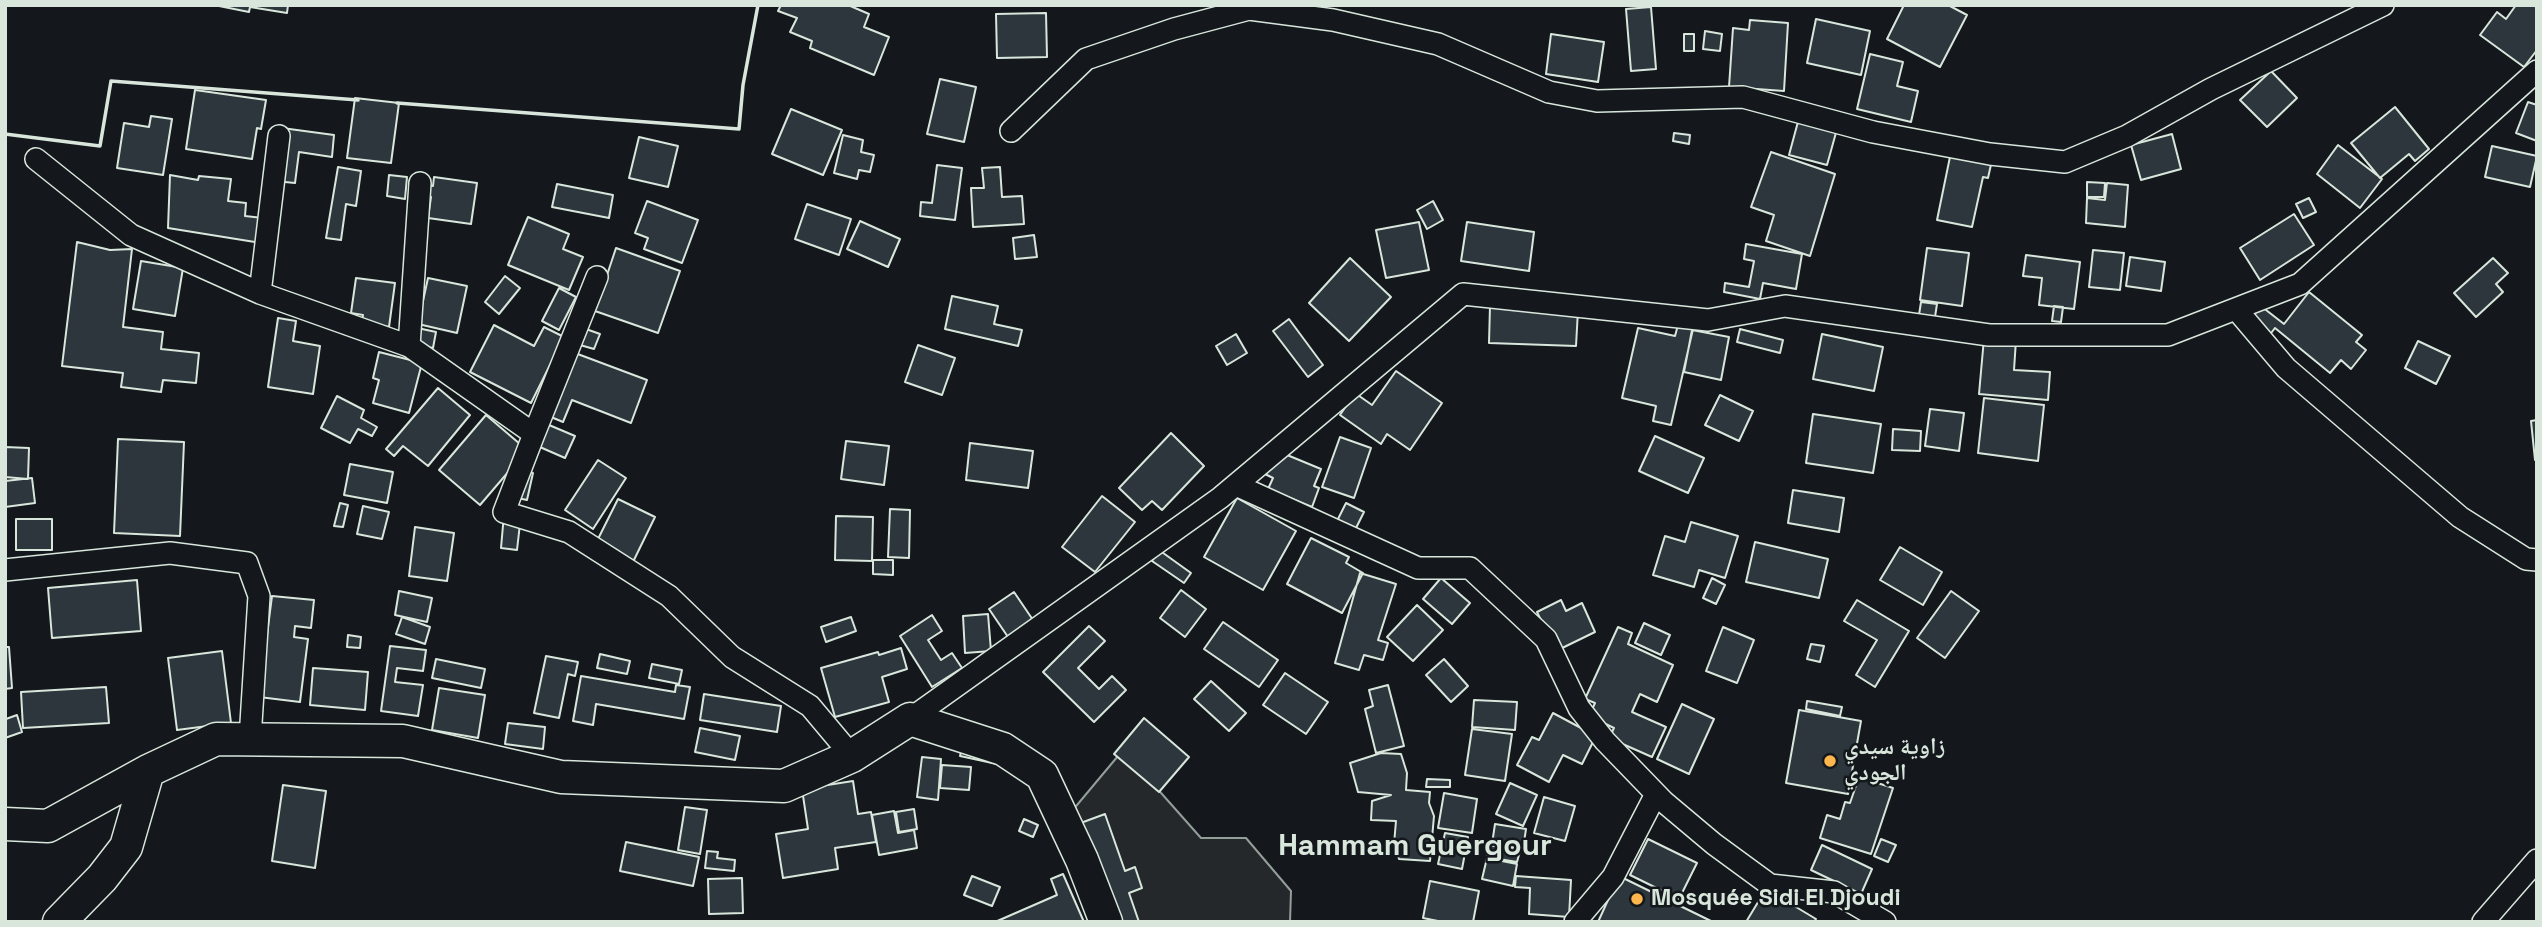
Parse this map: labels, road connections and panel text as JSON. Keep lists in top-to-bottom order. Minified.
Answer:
{"districts":["Hammam Guergour"],"places":["زاوية سيدي الجودي","Mosquée Sidi El Djoudi"]}
